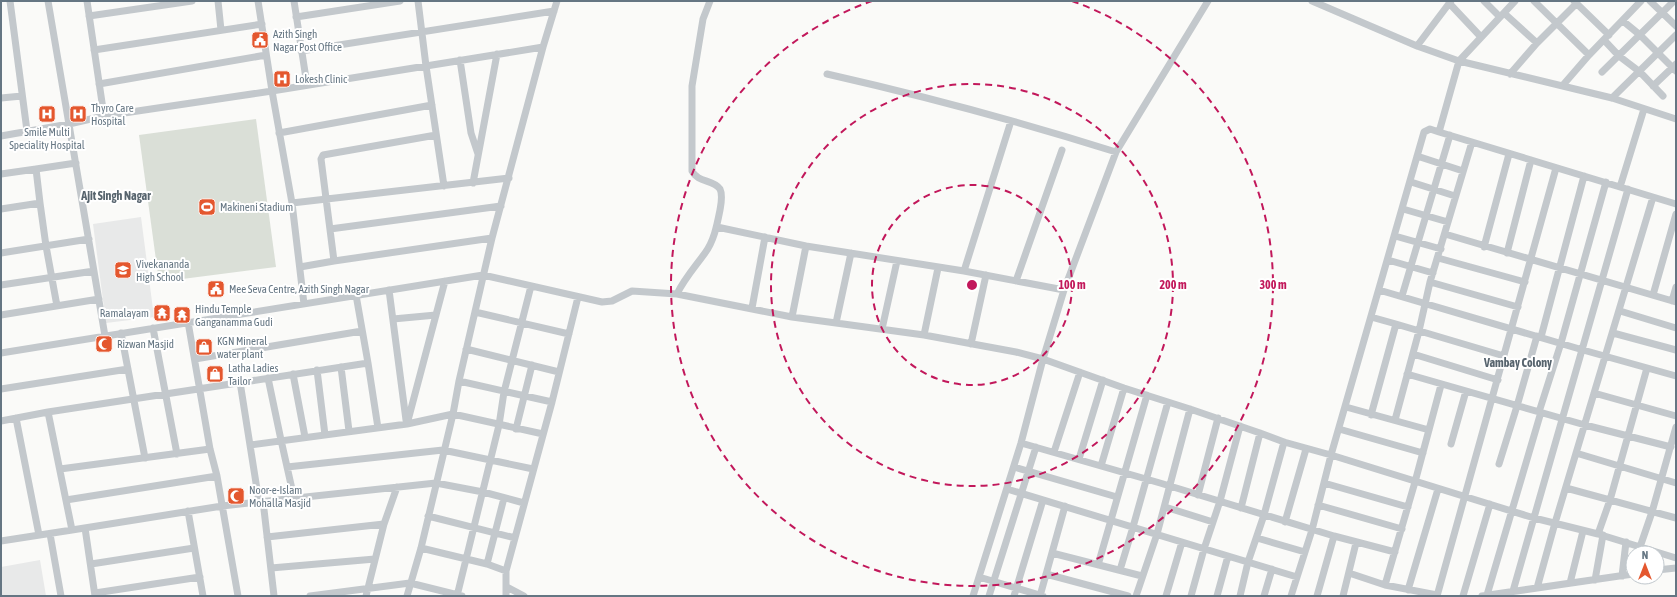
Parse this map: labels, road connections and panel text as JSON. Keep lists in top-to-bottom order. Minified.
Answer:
{"districts":["Ajit Singh Nagar","Vambay Colony"],"places":{"public building":["Azith Singh Nagar Post Office","Mee Seva Centre, Azith Singh Nagar"],"hospital":["Lokesh Clinic","Smile Multi Speciality Hospital","Thyro Care Hospital"],"sports":["Makineni Stadium"],"school or university":["Vivekananda High School"],"temple":["Ramalayam","Hindu Temple Ganganamma Gudi"],"mosque":["Rizwan Masjid","Noor-e-Islam Mohalla Masjid"],"shop":["KGN Mineral water plant","Latha Ladies Tailor"]},"north":"top","rings":["100 m","200 m","300 m"]}
